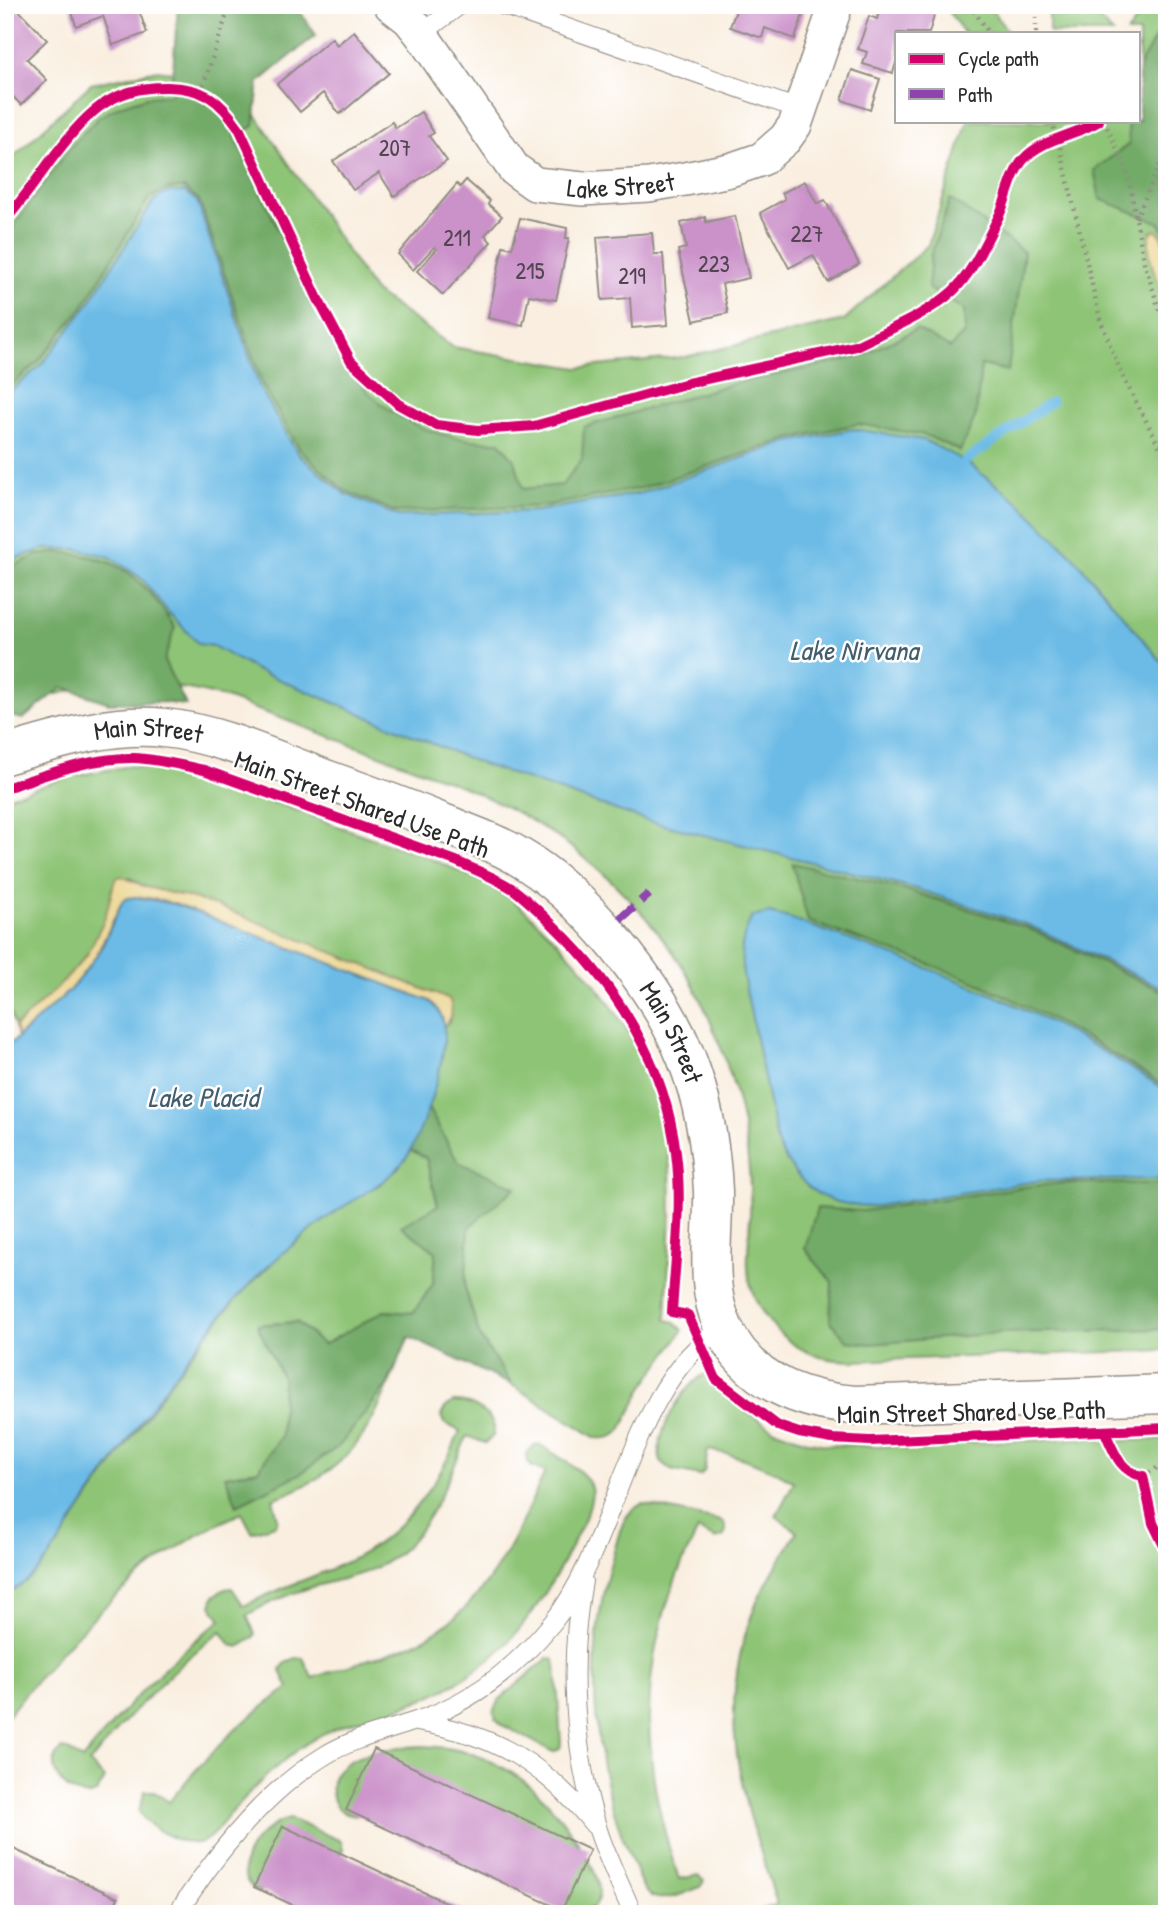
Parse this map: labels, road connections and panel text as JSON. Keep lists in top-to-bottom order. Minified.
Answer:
{"streets":{"street":["Lake Street","Main Street"],"cycle path":["Main Street Shared Use Path"]},"water":["Lake Nirvana","Lake Placid"],"house_numbers":["207","227","211","223","215","219"],"legend":["Cycle path","Path"]}
